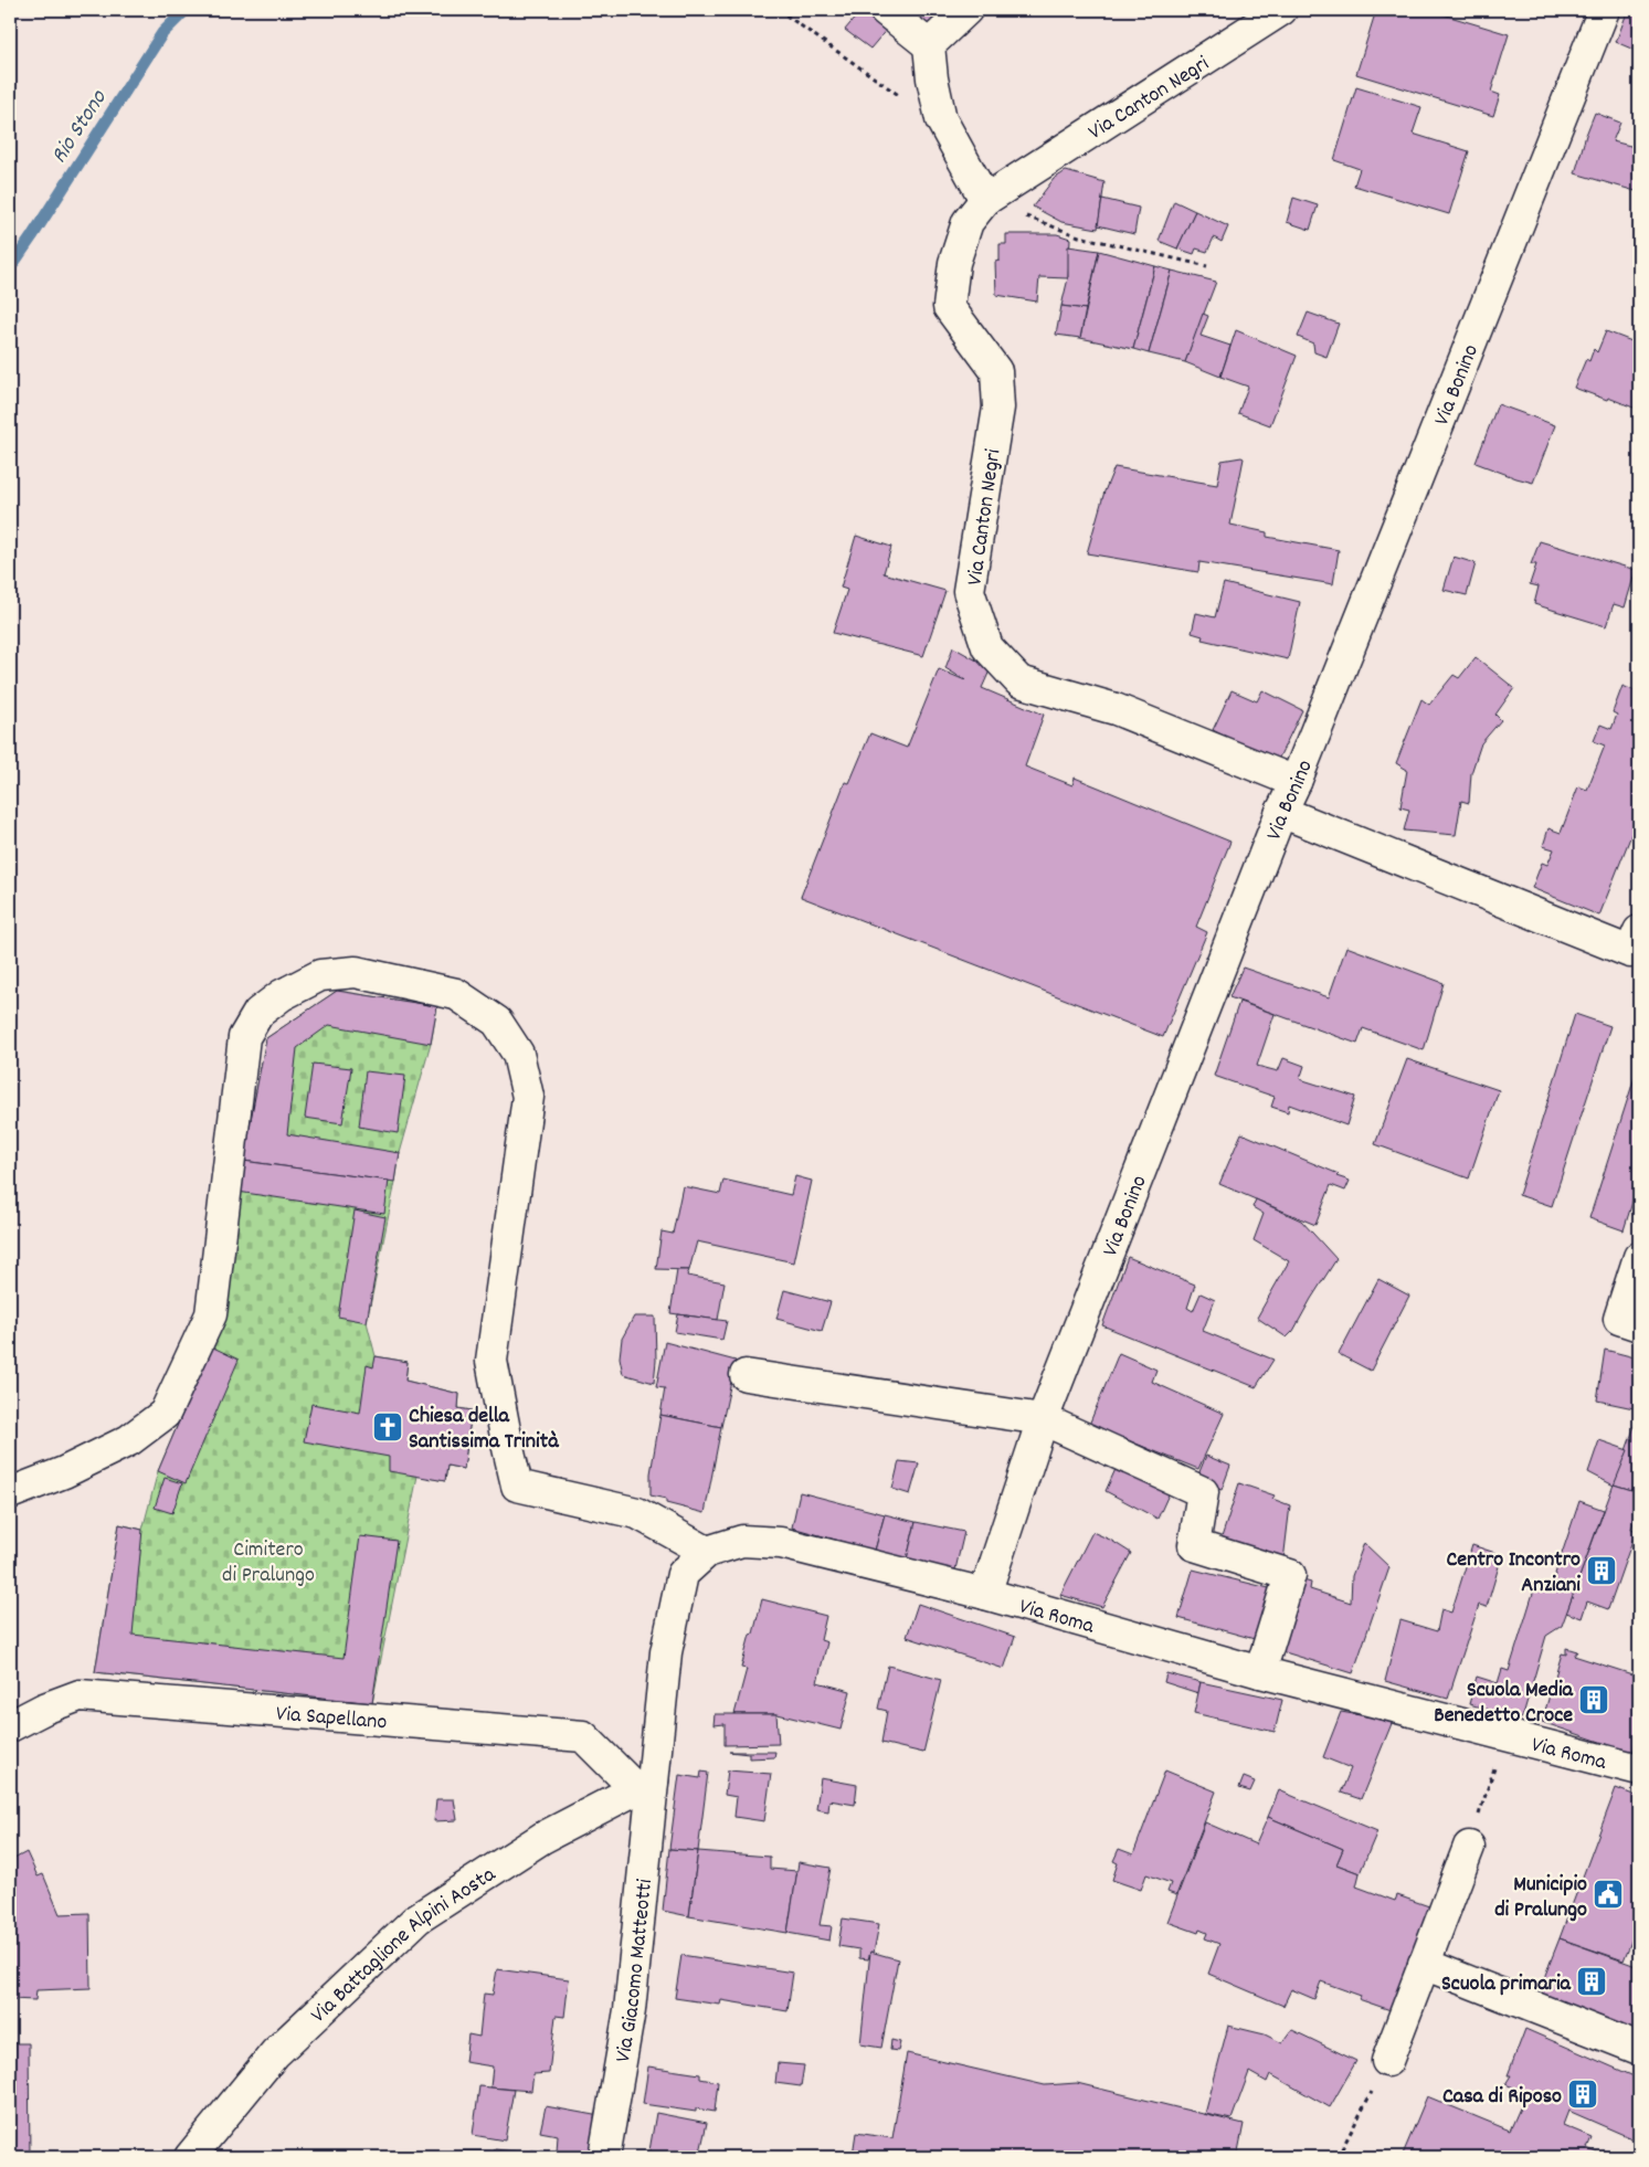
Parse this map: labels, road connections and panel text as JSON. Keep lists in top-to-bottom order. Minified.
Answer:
{"streets":{"street":["Via Canton Negri","Via Bonino","Via Roma","Via Sapellano","Via Battaglione Alpini Aosta","Via Giacomo Matteotti"]},"crossings":[["Via Canton Negri","Via Bonino"],["Via Bonino","Via Roma"],["Via Roma","Via Sapellano"],["Via Roma","Via Battaglione Alpini Aosta"],["Via Roma","Via Giacomo Matteotti"],["Via Sapellano","Via Battaglione Alpini Aosta"],["Via Sapellano","Via Giacomo Matteotti"],["Via Battaglione Alpini Aosta","Via Giacomo Matteotti"]],"water":["Rio Stono"],"parks":["Cimitero di Pralungo"],"places":{"church":["Chiesa della Santissima Trinità"],"building":["Centro Incontro Anziani","Scuola Media Benedetto Croce","Scuola primaria","Casa di Riposo"],"public building":["Municipio di Pralungo"]}}
